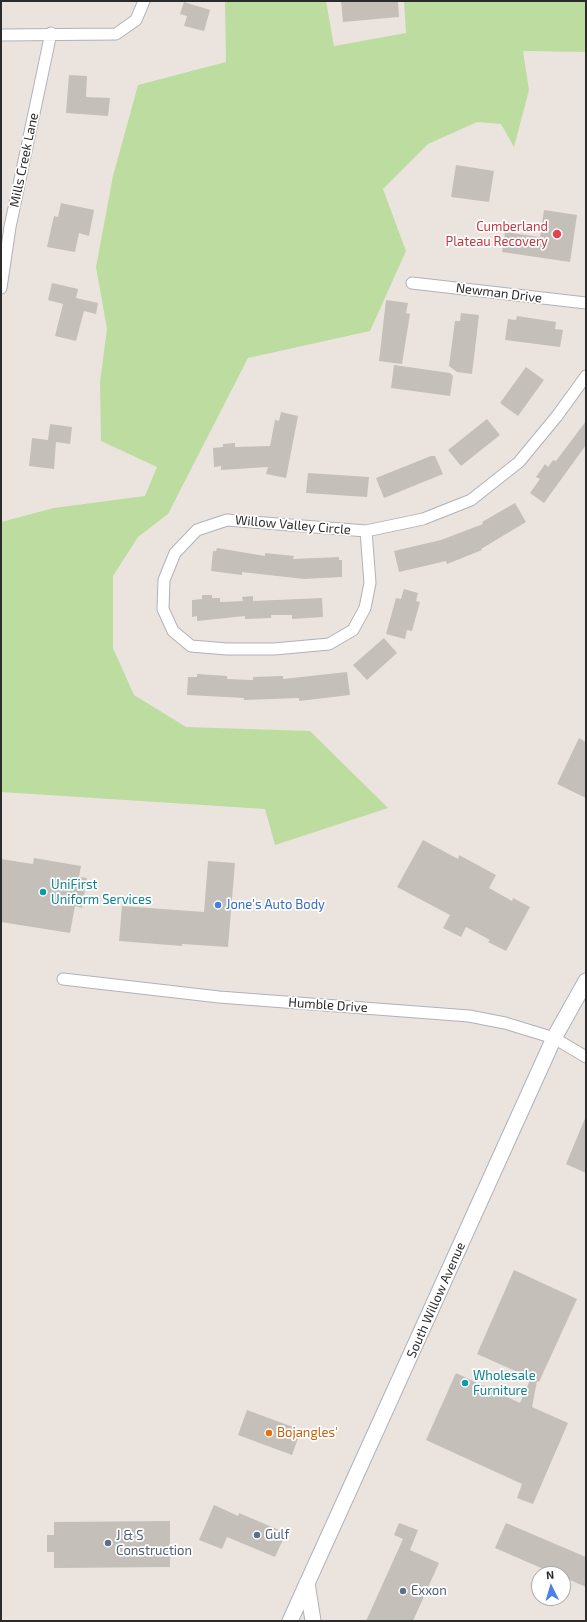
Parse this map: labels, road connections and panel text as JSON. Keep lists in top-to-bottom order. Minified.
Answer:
{"streets":{"main road":["South Willow Avenue"],"street":["Mills Creek Lane","Newman Drive","Willow Valley Circle","Humble Drive"]},"crossings":[["Humble Drive","South Willow Avenue"]],"places":["Cumberland Plateau Recovery","UniFirst Uniform Services","Jone's Auto Body","Wholesale Furniture","Bojangles'","Gulf","J & S Construction","Exxon"],"north":"top"}
